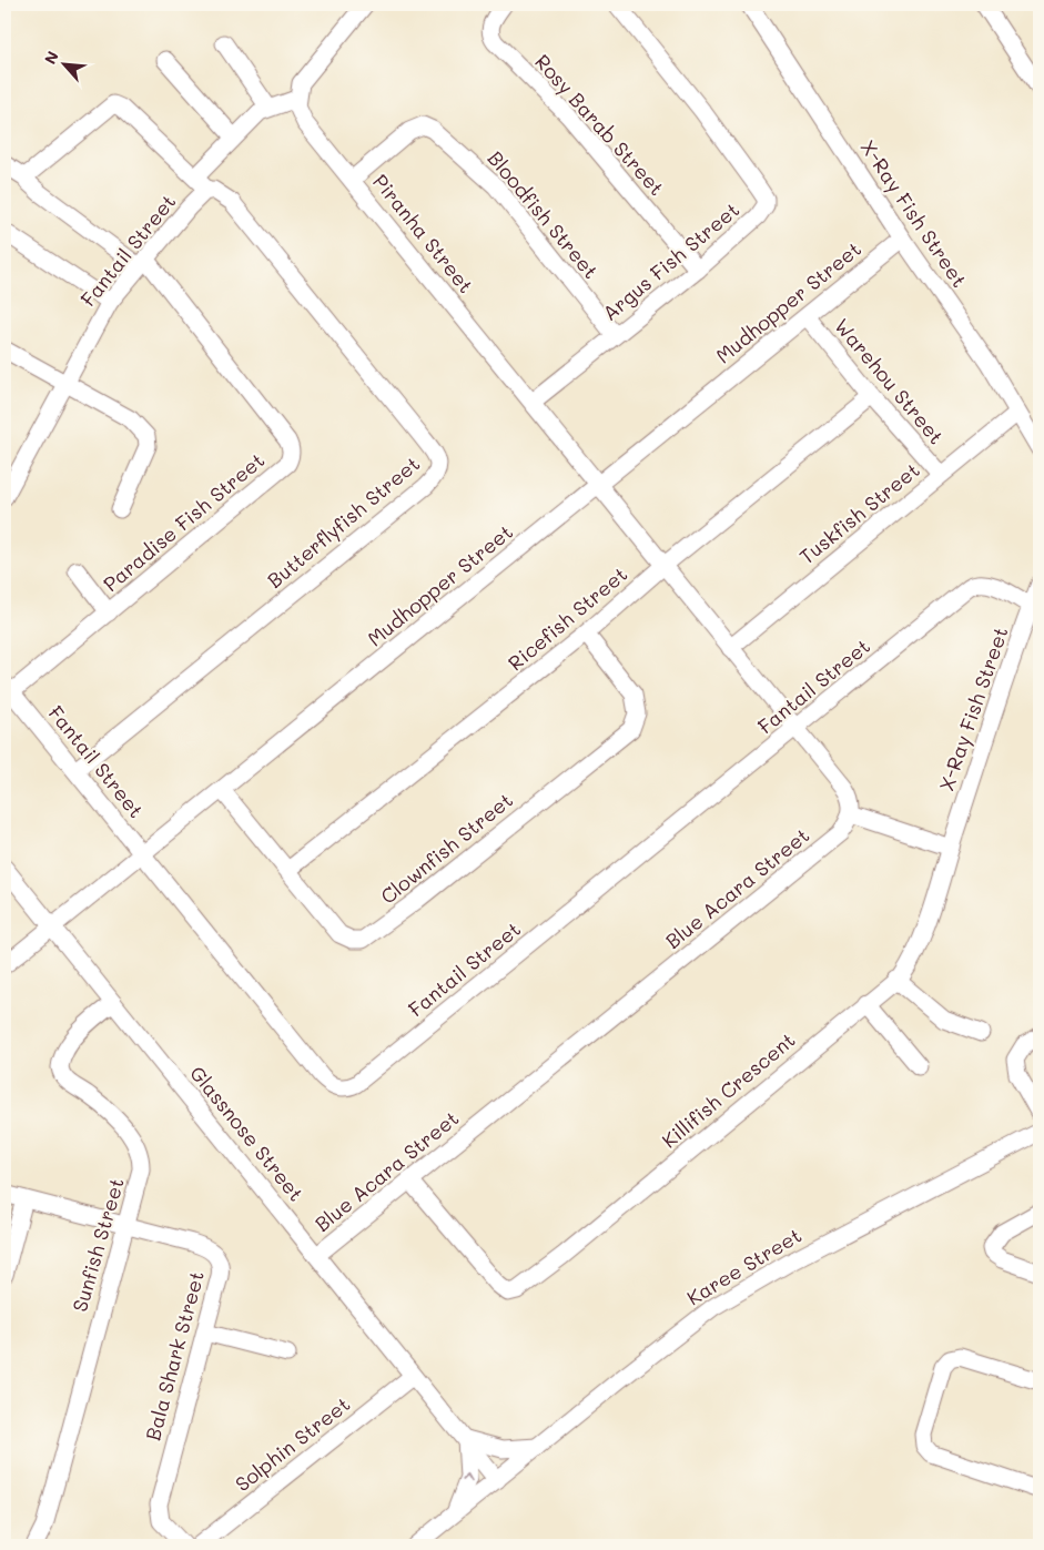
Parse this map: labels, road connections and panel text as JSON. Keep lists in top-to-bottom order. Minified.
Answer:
{"streets":{"street":["Rosy Barab Street","X-Ray Fish Street","Bloodfish Street","Piranha Street","Fantail Street","Argus Fish Street","Mudhopper Street","Warehou Street","Tuskfish Street","Paradise Fish Street","Butterflyfish Street","Ricefish Street","Clownfish Street","Blue Acara Street","Killifish Crescent","Glassnose Street","Sunfish Street","Karee Street","Bala Shark Street","Solphin Street"]},"crossings":[["Rosy Barab Street","Argus Fish Street"],["X-Ray Fish Street","Fantail Street"],["X-Ray Fish Street","Mudhopper Street"],["X-Ray Fish Street","Tuskfish Street"],["X-Ray Fish Street","Killifish Crescent"],["Bloodfish Street","Piranha Street"],["Bloodfish Street","Argus Fish Street"],["Piranha Street","Argus Fish Street"],["Piranha Street","Mudhopper Street"],["Fantail Street","Mudhopper Street"],["Fantail Street","Paradise Fish Street"],["Fantail Street","Butterflyfish Street"],["Mudhopper Street","Warehou Street"],["Mudhopper Street","Clownfish Street"],["Mudhopper Street","Glassnose Street"],["Warehou Street","Tuskfish Street"],["Warehou Street","Ricefish Street"],["Ricefish Street","Clownfish Street"],["Blue Acara Street","Killifish Crescent"],["Blue Acara Street","Glassnose Street"],["Glassnose Street","Sunfish Street"],["Glassnose Street","Karee Street"],["Glassnose Street","Solphin Street"],["Sunfish Street","Bala Shark Street"]],"north":"top left"}
